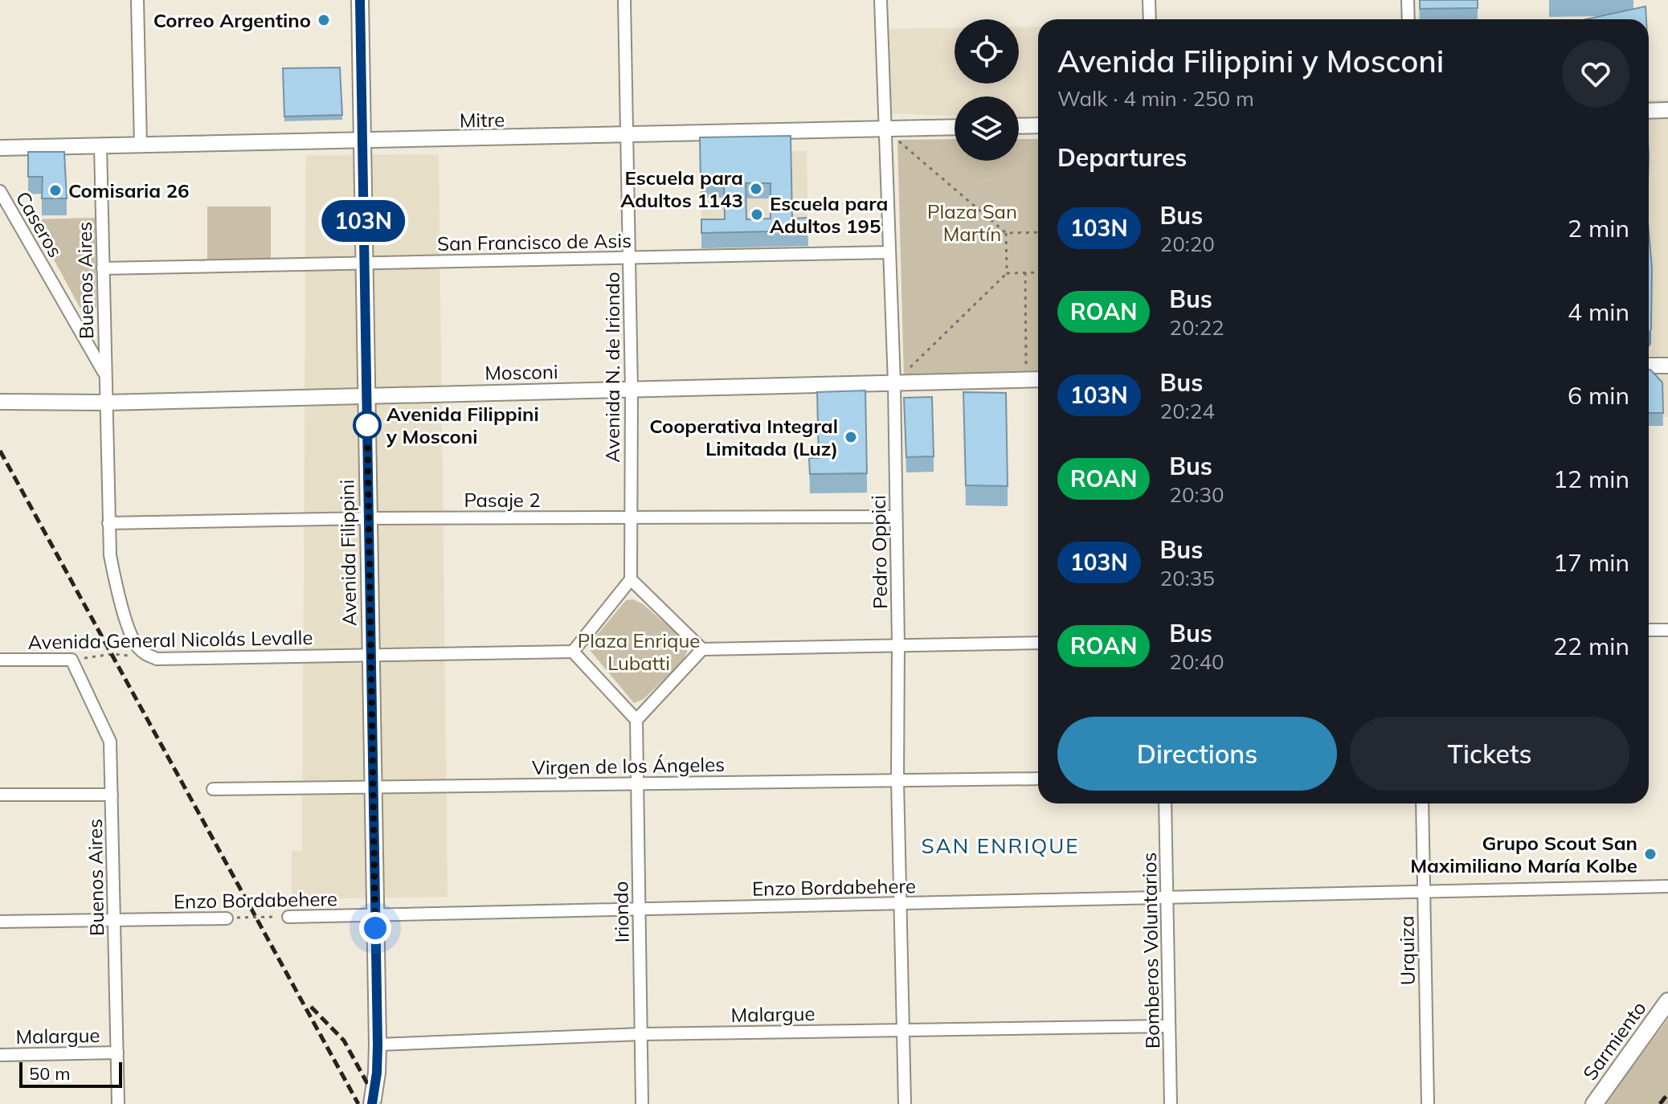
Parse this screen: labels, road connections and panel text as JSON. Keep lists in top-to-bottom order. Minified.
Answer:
{"streets":{"main road":["Avenida Filippini","Sarmiento"],"street":["Mitre","Caseros","San Francisco de Asis","Buenos Aires","Avenida N. de Iriondo","Mosconi","Pasaje 2","Pedro Oppici","Avenida General Nicolás Levalle","Virgen de los Ángeles","Enzo Bordabehere","Iriondo","Bomberos Voluntarios","Urquiza","Malargue"]},"crossings":[["Mitre","Buenos Aires"],["Mitre","Avenida N. de Iriondo"],["Mitre","Pedro Oppici"],["Mitre","Avenida Filippini"],["Caseros","Buenos Aires"],["San Francisco de Asis","Buenos Aires"],["San Francisco de Asis","Avenida N. de Iriondo"],["San Francisco de Asis","Pedro Oppici"],["San Francisco de Asis","Avenida Filippini"],["Buenos Aires","Mosconi"],["Buenos Aires","Avenida General Nicolás Levalle"],["Buenos Aires","Enzo Bordabehere"],["Buenos Aires","Malargue"],["Avenida N. de Iriondo","Mosconi"],["Avenida N. de Iriondo","Pasaje 2"],["Mosconi","Pedro Oppici"],["Mosconi","Avenida Filippini"],["Pasaje 2","Pedro Oppici"],["Pasaje 2","Avenida Filippini"],["Pedro Oppici","Virgen de los Ángeles"],["Pedro Oppici","Enzo Bordabehere"],["Pedro Oppici","Malargue"],["Avenida Filippini","Avenida General Nicolás Levalle"],["Avenida Filippini","Virgen de los Ángeles"],["Avenida Filippini","Enzo Bordabehere"],["Avenida Filippini","Malargue"],["Virgen de los Ángeles","Iriondo"],["Enzo Bordabehere","Iriondo"],["Enzo Bordabehere","Bomberos Voluntarios"],["Enzo Bordabehere","Urquiza"],["Iriondo","Malargue"],["Bomberos Voluntarios","Malargue"]],"districts":["SAN ENRIQUE"],"parks":["Plaza San Martín","Plaza Enrique Lubatti"],"places":["Correo Argentino","Escuela para Adultos 1143","Comisaria 26","Escuela para Adultos 195","Avenida Filippini y Mosconi","Cooperativa Integral Limitada (Luz)","Grupo Scout San Maximiliano María Kolbe"],"lines":["bus line 103N"],"scale_bar":"50 m","page":{"on_map":"103N","heading":[["Avenida Filippini y Mosconi","Walk · 4 min · 250 m"],"Departures"],"list":[{"mark":"103N","name":"Bus","note":"20:20","value":"2 min"},{"mark":"ROAN","name":"Bus","note":"20:22","value":"4 min"},{"mark":"103N","name":"Bus","note":"20:24","value":"6 min"},{"mark":"ROAN","name":"Bus","note":"20:30","value":"12 min"},{"mark":"103N","name":"Bus","note":"20:35","value":"17 min"},{"mark":"ROAN","name":"Bus","note":"20:40","value":"22 min"}],"buttons":["Directions","Tickets"],"scale":"50 m"}}
